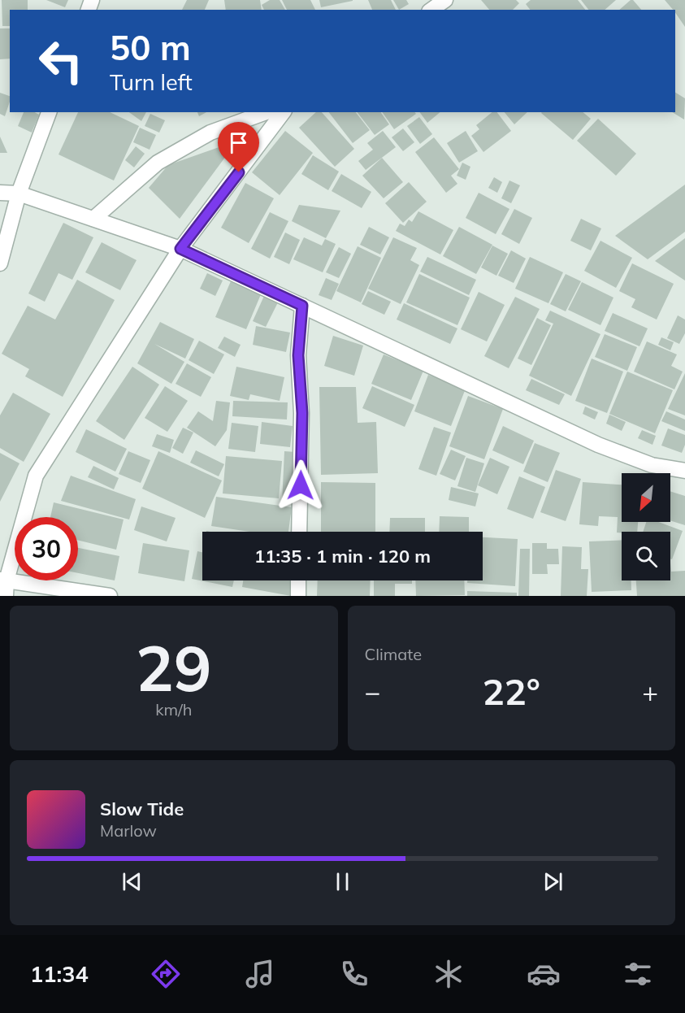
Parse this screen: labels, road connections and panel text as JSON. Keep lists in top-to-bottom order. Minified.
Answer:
{"north":"bottom left","page":{"turn":["50 m","Turn left"],"limit":"30","trip":"11:35 · 1 min · 120 m","tile":[["29","km/h"],"Climate"],"heat":["−","22°","+"],"song":["Slow Tide","Marlow"],"tabs":"11:34"}}
